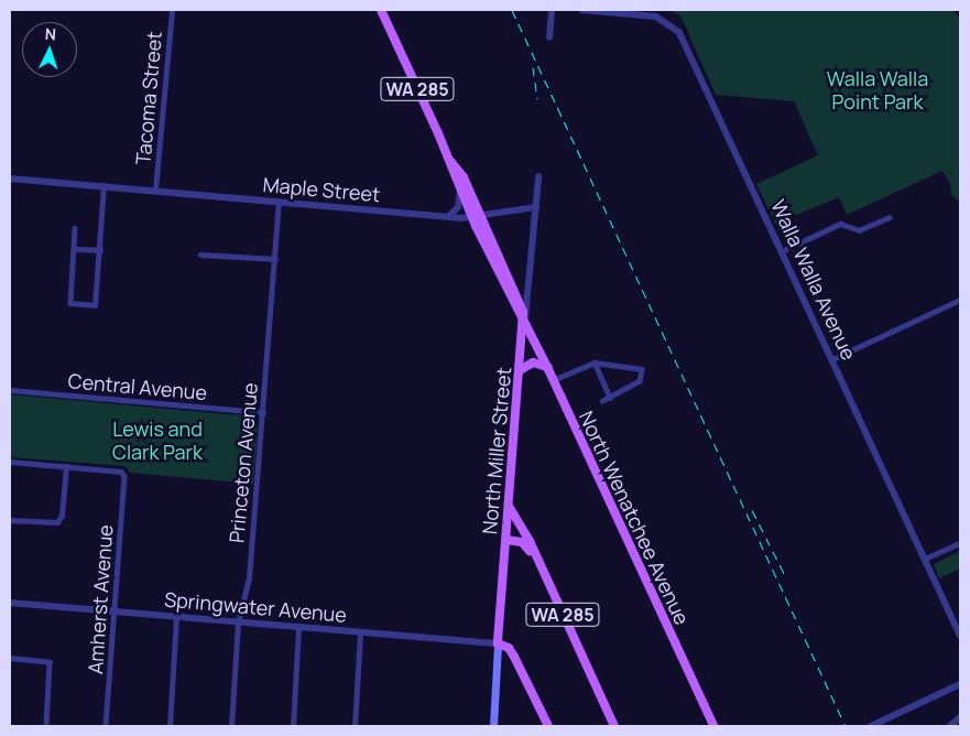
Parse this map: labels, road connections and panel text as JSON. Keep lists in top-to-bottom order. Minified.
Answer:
{"streets":{"main road":["WA 285","North Miller Street","North Wenatchee Avenue"],"street":["Tacoma Street","Maple Street","Walla Walla Avenue","Central Avenue","Princeton Avenue","Amherst Avenue","Springwater Avenue"]},"crossings":[["WA 285","North Miller Street"],["WA 285","Springwater Avenue"],["Tacoma Street","Maple Street"],["Maple Street","North Miller Street"],["Maple Street","Princeton Avenue"],["Maple Street","North Wenatchee Avenue"],["Central Avenue","Princeton Avenue"],["North Miller Street","North Wenatchee Avenue"],["North Miller Street","Springwater Avenue"],["Princeton Avenue","Springwater Avenue"],["Amherst Avenue","Springwater Avenue"]],"parks":["Walla Walla Point Park","Lewis and Clark Park"],"north":"top"}
